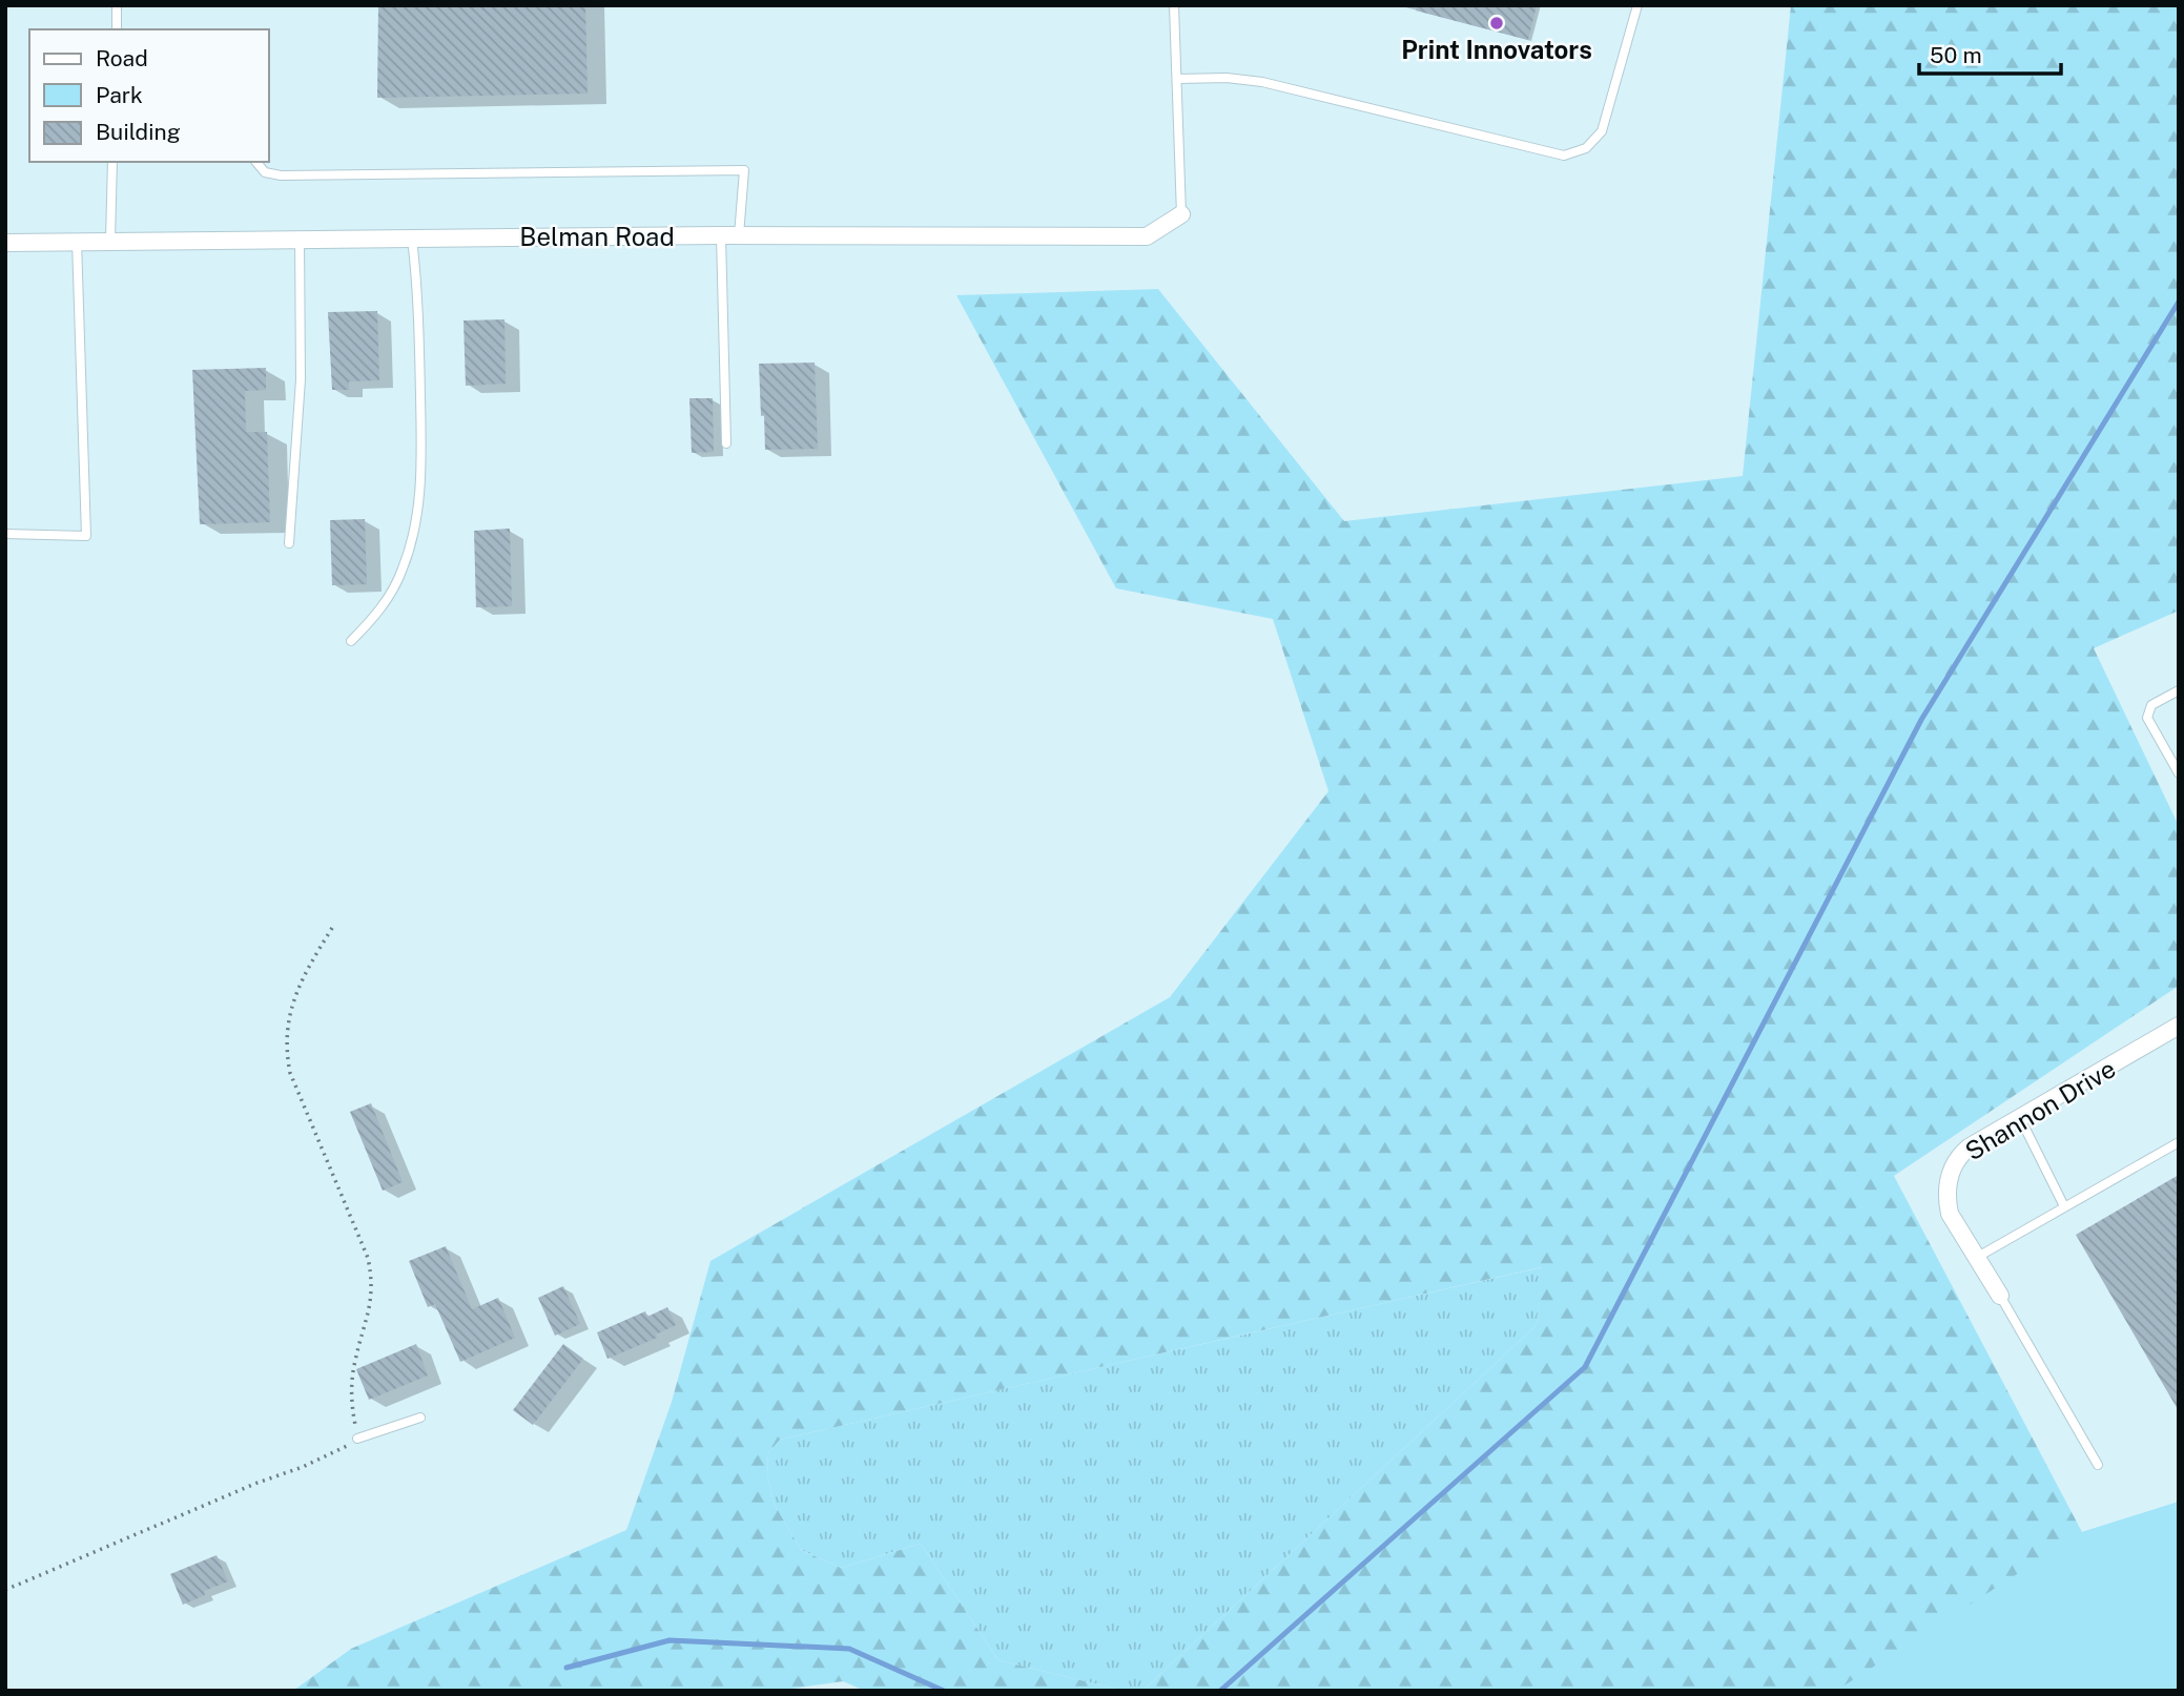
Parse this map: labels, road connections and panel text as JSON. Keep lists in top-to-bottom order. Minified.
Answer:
{"streets":{"street":["Belman Road","Shannon Drive"]},"places":["Print Innovators"],"legend":["Road","Park","Building"],"scale_bar":"50 m"}
